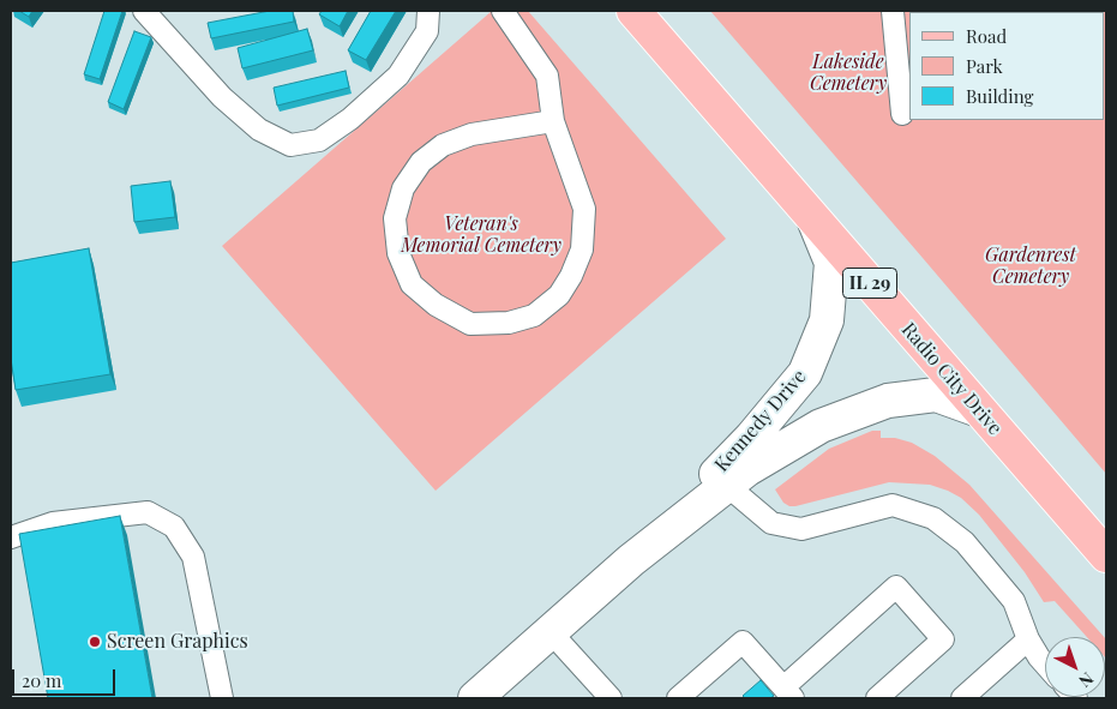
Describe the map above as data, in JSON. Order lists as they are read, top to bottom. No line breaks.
{"streets":{"main road":["IL 29","Radio City Drive"],"street":["Kennedy Drive"]},"crossings":[["Radio City Drive","Kennedy Drive"]],"parks":["Lakeside Cemetery","Veteran's Memorial Cemetery","Gardenrest Cemetery"],"places":["Screen Graphics"],"legend":["Road","Park","Building"],"scale_bar":"20 m","north":"bottom right"}
